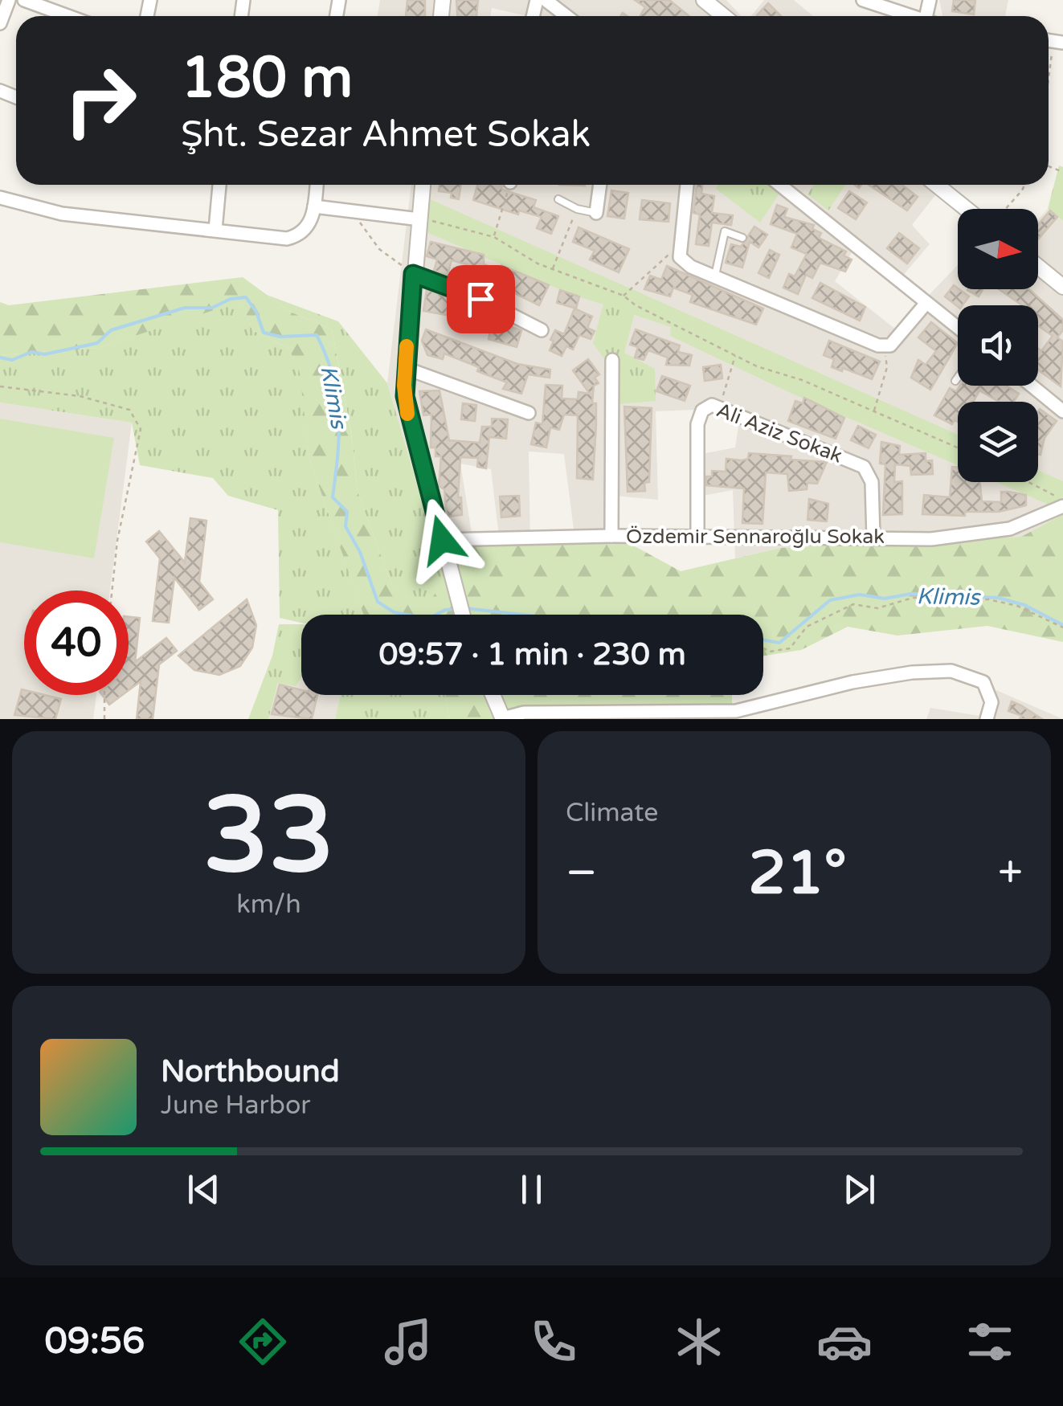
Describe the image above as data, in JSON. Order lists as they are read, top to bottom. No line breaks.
{"streets":{"street":["Ali Aziz Sokak","Özdemir Sennaroğlu Sokak"]},"crossings":[["Ali Aziz Sokak","Özdemir Sennaroğlu Sokak"]],"water":["Klimis"],"north":"right","page":{"turn":["180 m","Şht. Sezar Ahmet Sokak"],"limit":"40","trip":"09:57 · 1 min · 230 m","tile":[["33","km/h"],"Climate"],"heat":["−","21°","+"],"song":["Northbound","June Harbor"],"tabs":"09:56"}}
